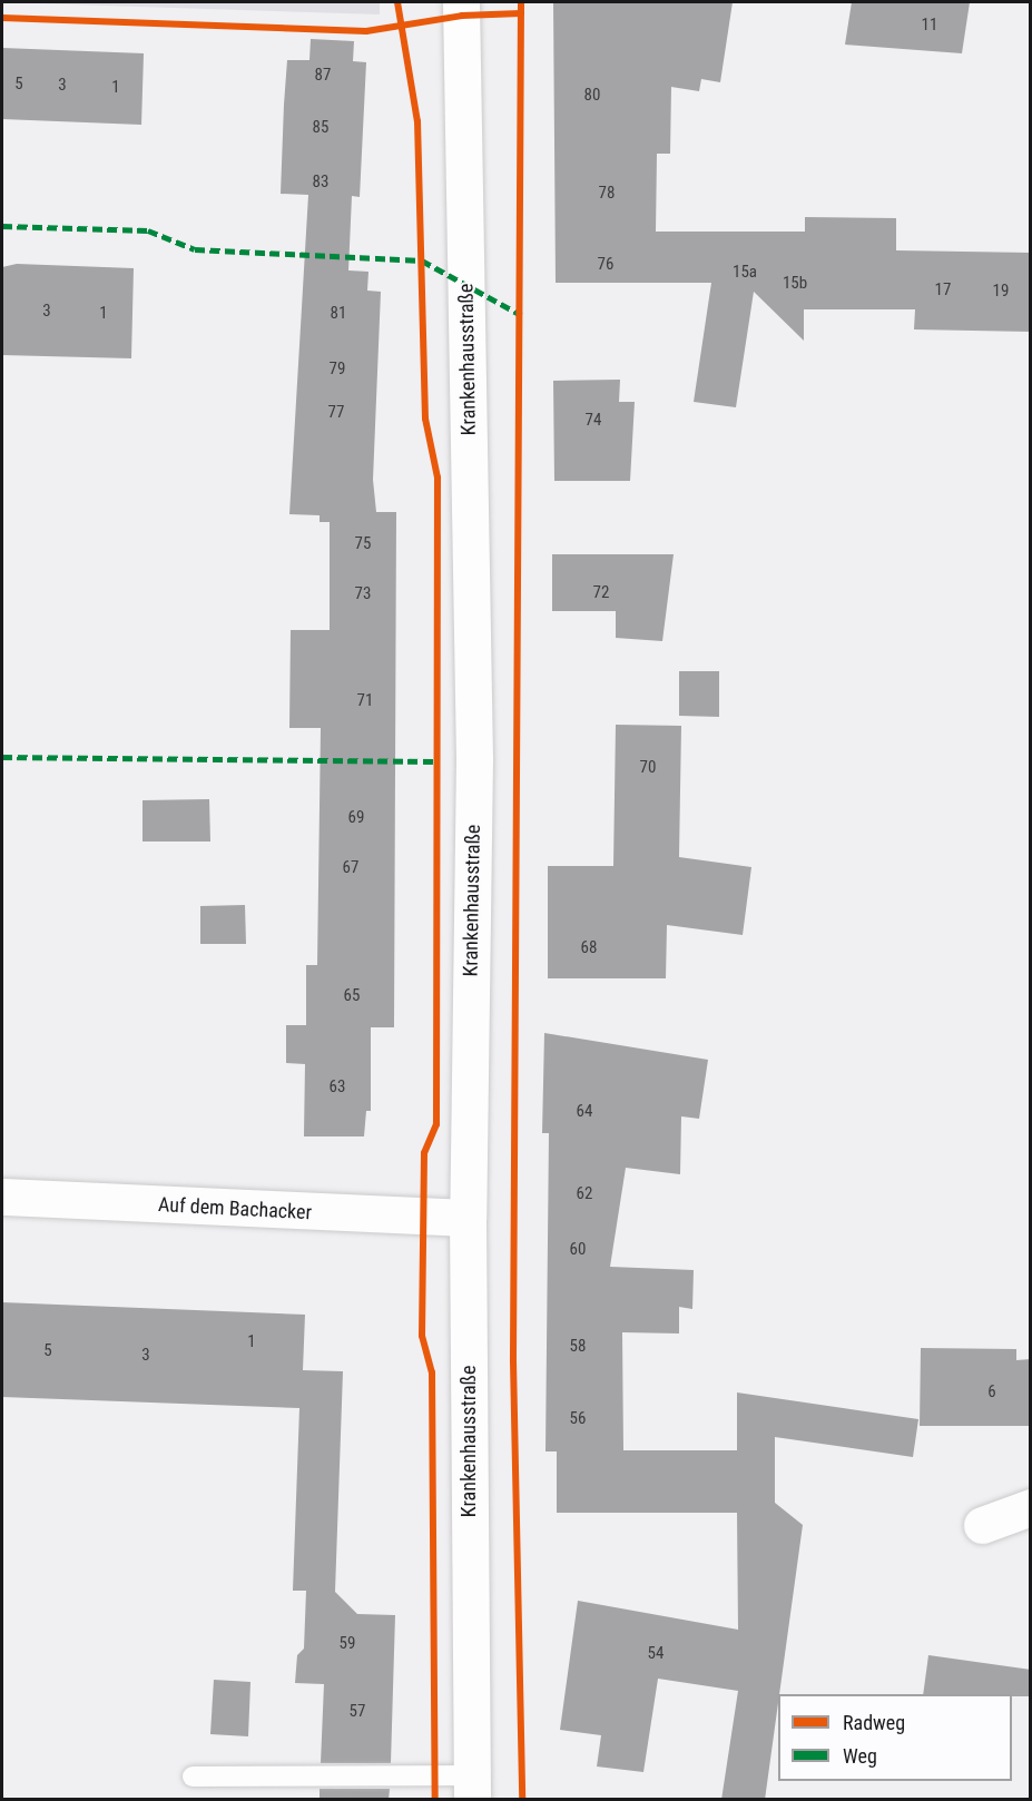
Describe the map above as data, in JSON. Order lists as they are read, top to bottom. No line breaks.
{"streets":{"street":["Krankenhausstraße","Auf dem Bachacker"]},"crossings":[["Krankenhausstraße","Auf dem Bachacker"]],"house_numbers":["11","87","5","3","1","80","85","83","78","76","15a","15b","17","19","3","1","81","79","77","74","75","72","73","71","70","69","67","68","65","63","64","62","60","1","58","5","3","6","56","59","54","57"],"legend":["Radweg","Weg"]}
